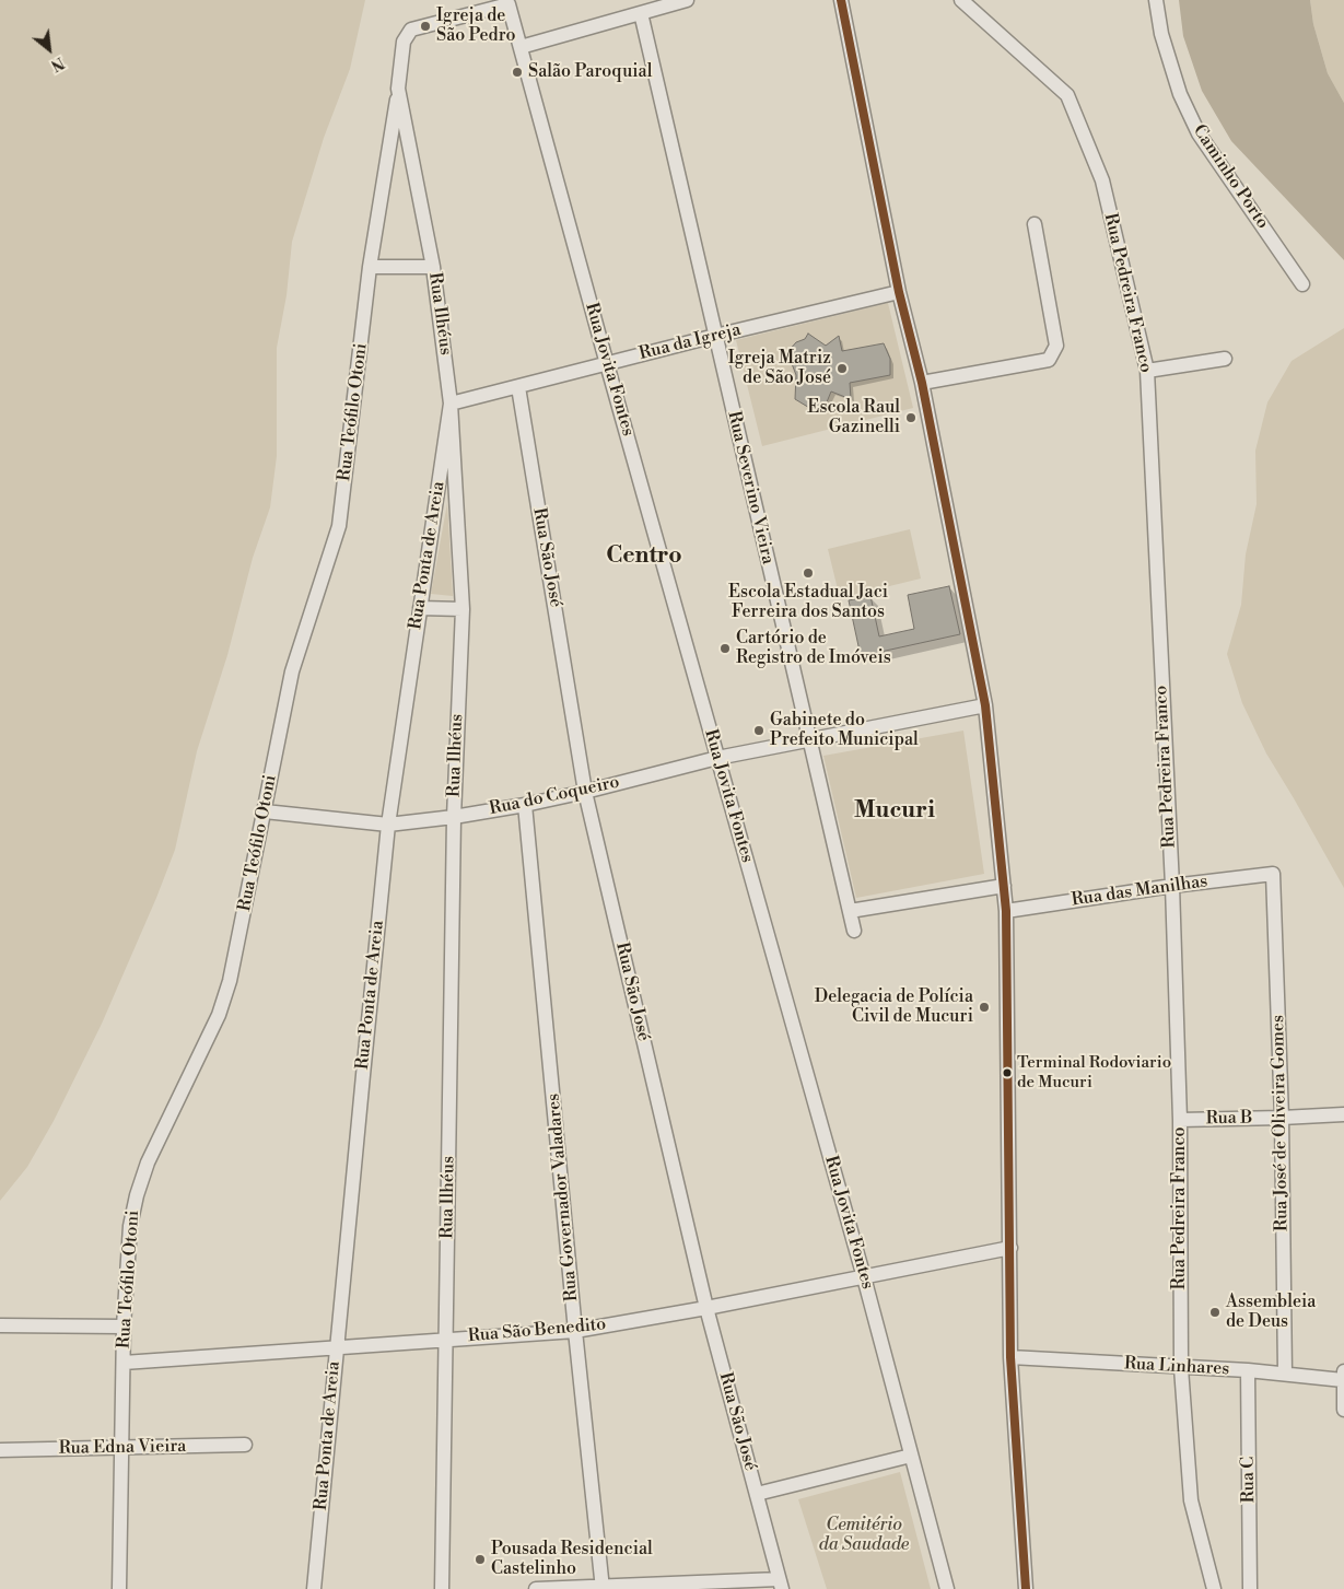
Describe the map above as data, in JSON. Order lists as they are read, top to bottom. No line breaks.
{"streets":{"street":["Caminho Porto","Rua Pedreira Franco","Rua Ilhéus","Rua da Igreja","Rua Jovita Fontes","Rua Teófilo Otoni","Rua Severino Vieira","Rua Ponta de Areia","Rua São José","Rua do Coqueiro","Rua das Manilhas","Rua B","Rua José de Oliveira Gomes","Rua Governador Valadares","Rua São Benedito","Rua Linhares","Rua Edna Vieira","Rua C"]},"crossings":[["Rua Pedreira Franco","Rua das Manilhas"],["Rua Pedreira Franco","Rua B"],["Rua Pedreira Franco","Rua Linhares"],["Rua Ilhéus","Rua da Igreja"],["Rua Ilhéus","Rua Jovita Fontes"],["Rua Ilhéus","Rua Teófilo Otoni"],["Rua Ilhéus","Rua Ponta de Areia"],["Rua Ilhéus","Rua do Coqueiro"],["Rua Ilhéus","Rua São Benedito"],["Rua da Igreja","Rua Jovita Fontes"],["Rua da Igreja","Rua Severino Vieira"],["Rua da Igreja","Rua Ponta de Areia"],["Rua da Igreja","Rua São José"],["Rua Jovita Fontes","Rua do Coqueiro"],["Rua Jovita Fontes","Rua São Benedito"],["Rua Teófilo Otoni","Rua do Coqueiro"],["Rua Teófilo Otoni","Rua São Benedito"],["Rua Teófilo Otoni","Rua Edna Vieira"],["Rua Severino Vieira","Rua do Coqueiro"],["Rua Ponta de Areia","Rua do Coqueiro"],["Rua Ponta de Areia","Rua São Benedito"],["Rua São José","Rua do Coqueiro"],["Rua São José","Rua São Benedito"],["Rua do Coqueiro","Rua Governador Valadares"],["Rua das Manilhas","Rua José de Oliveira Gomes"],["Rua B","Rua José de Oliveira Gomes"],["Rua José de Oliveira Gomes","Rua Linhares"],["Rua Governador Valadares","Rua São Benedito"],["Rua Linhares","Rua C"]],"districts":["Centro","Mucuri"],"parks":["Cemitério da Saudade"],"places":["Igreja de São Pedro","Salão Paroquial","Igreja Matriz de São José","Escola Raul Gazinelli","Escola Estadual Jaci Ferreira dos Santos","Cartório de Registro de Imóveis","Gabinete do Prefeito Municipal","Delegacia de Polícia Civil de Mucuri","Terminal Rodoviario de Mucuri","Assembleia de Deus","Pousada Residencial Castelinho"],"north":"bottom right"}
